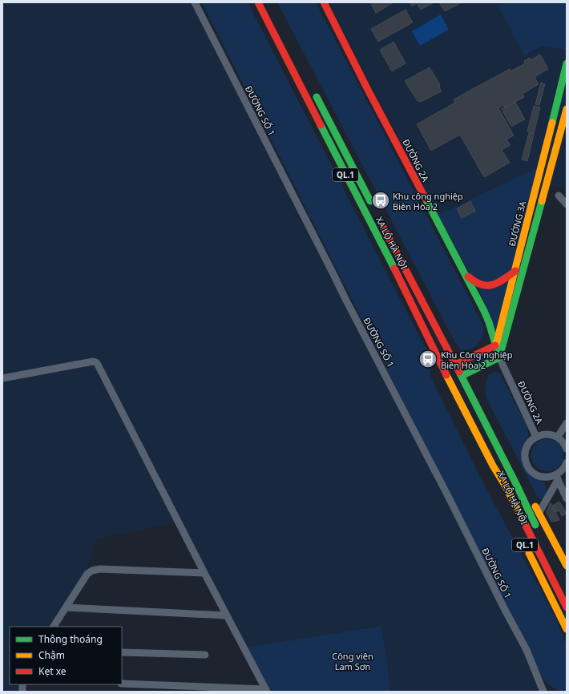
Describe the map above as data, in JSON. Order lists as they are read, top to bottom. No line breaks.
{"streets":{"main road":["ĐƯỜNG 2A","QL.1","ĐƯỜNG 3A","XA LỘ HÀ NỘI"],"street":["ĐƯỜNG SỐ 1"]},"crossings":[["ĐƯỜNG 2A","ĐƯỜNG 3A"],["QL.1","XA LỘ HÀ NỘI"]],"parks":["Công viên Lam Sơn"],"places":{"bus stop":["Khu công nghiệp Biên Hòa 2","Khu Công nghiệp Biên Hòa 2"]},"legend":["Thông thoáng","Chậm","Kẹt xe"]}
